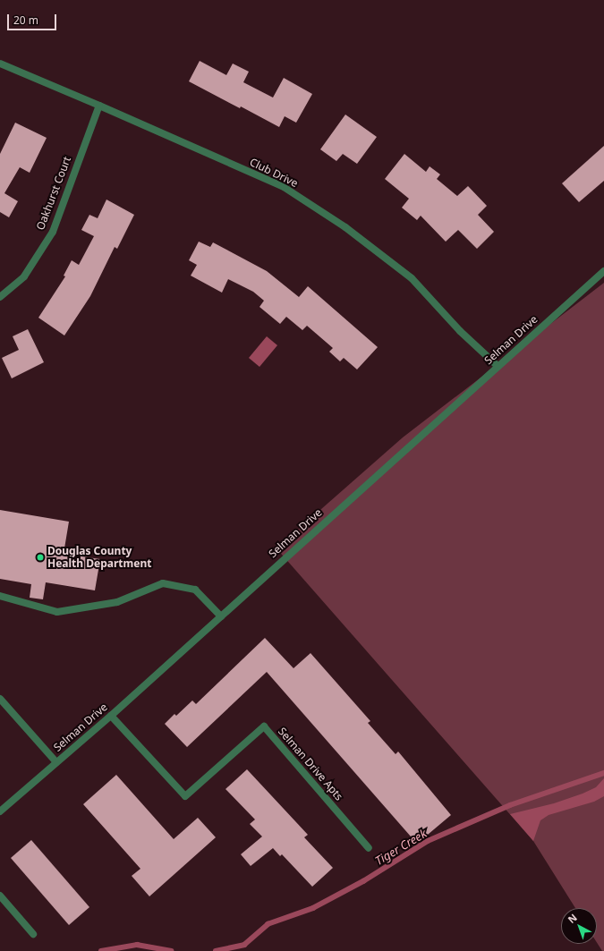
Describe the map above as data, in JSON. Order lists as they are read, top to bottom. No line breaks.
{"streets":{"street":["Club Drive","Oakhurst Court","Selman Drive","Selman Drive Apts"]},"crossings":[["Club Drive","Oakhurst Court"],["Club Drive","Selman Drive"],["Selman Drive","Selman Drive Apts"]],"water":["Tiger Creek"],"places":["Douglas County Health Department"],"scale_bar":"20 m","north":"top left"}
